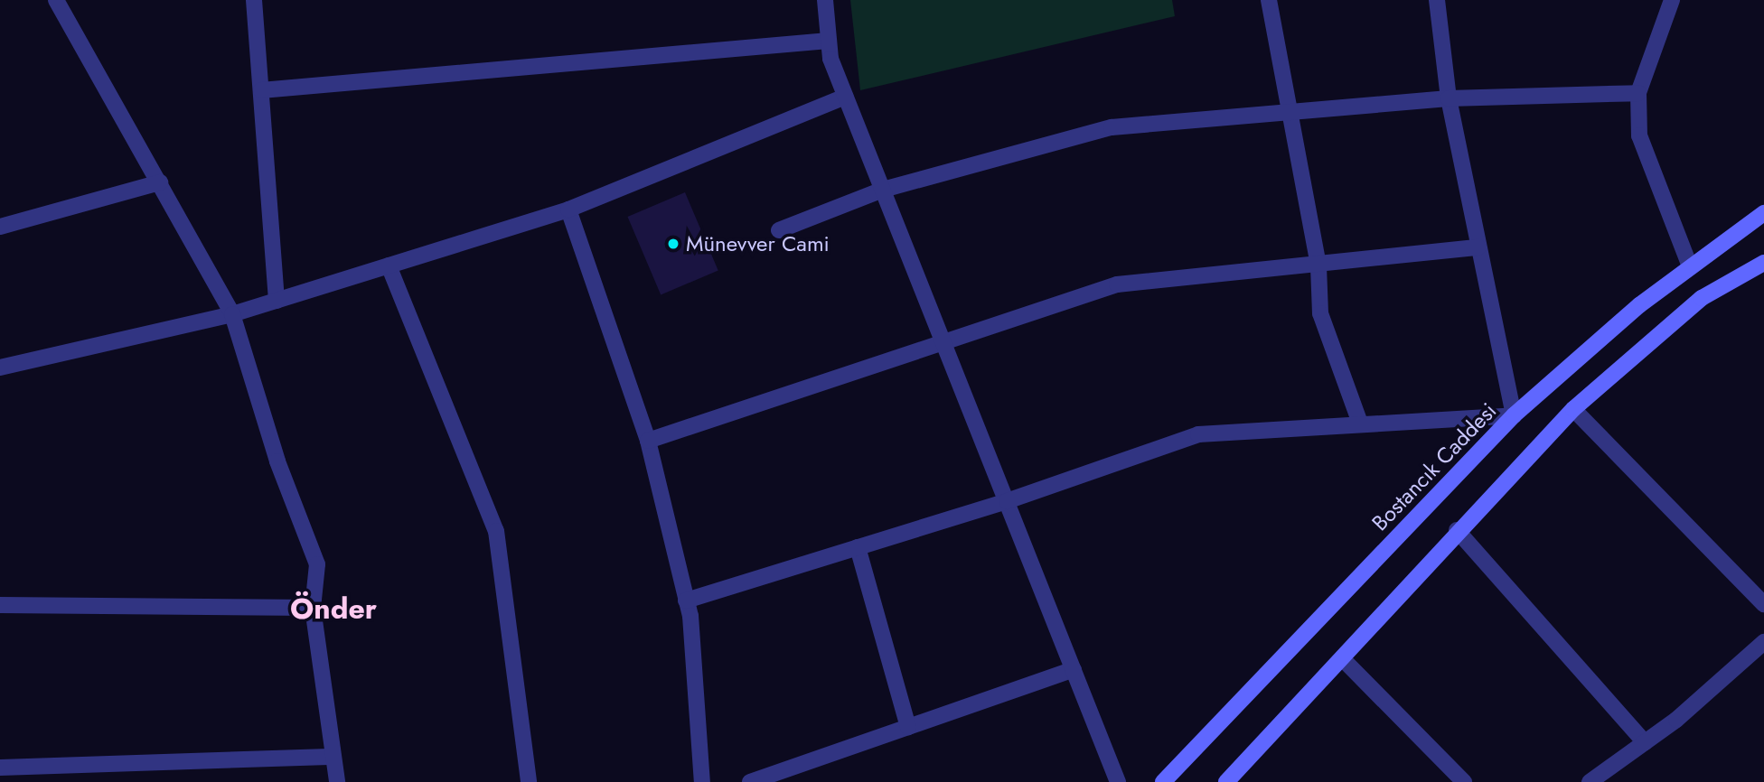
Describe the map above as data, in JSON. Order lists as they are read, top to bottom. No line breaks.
{"streets":{"main road":["Bostancık Caddesi"]},"districts":["Önder"],"places":["Münevver Cami"]}
